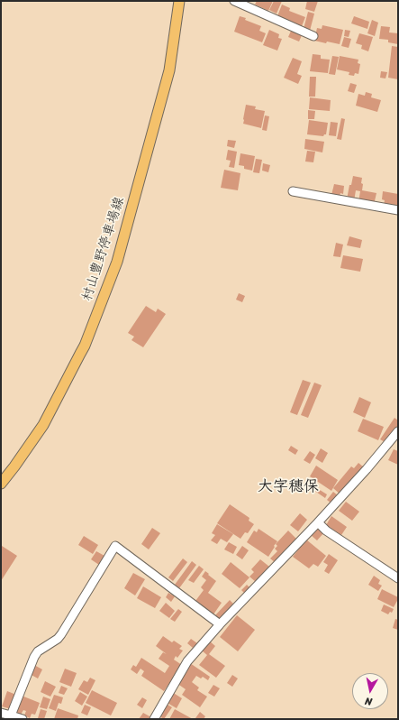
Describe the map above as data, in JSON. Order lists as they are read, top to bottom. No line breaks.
{"streets":{"main road":["村山豊野停車場線"]},"districts":["大字穂保"],"north":"bottom"}
